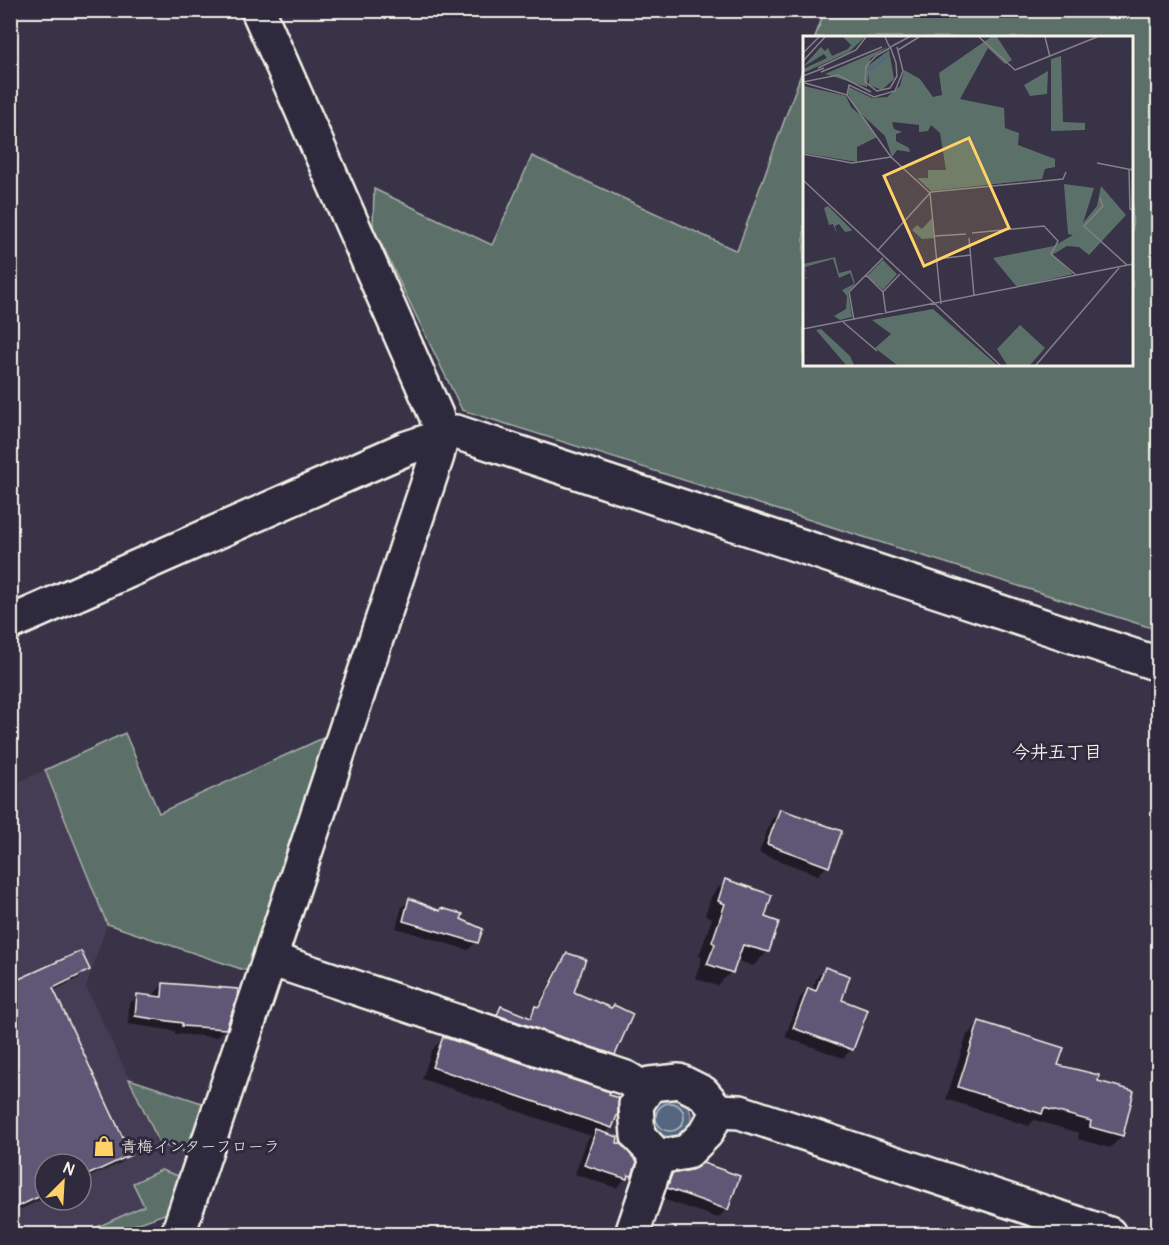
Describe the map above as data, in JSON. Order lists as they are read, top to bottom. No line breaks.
{"districts":["今井五丁目"],"places":{"shop":["青梅インターフローラ"]},"north":"top right"}
